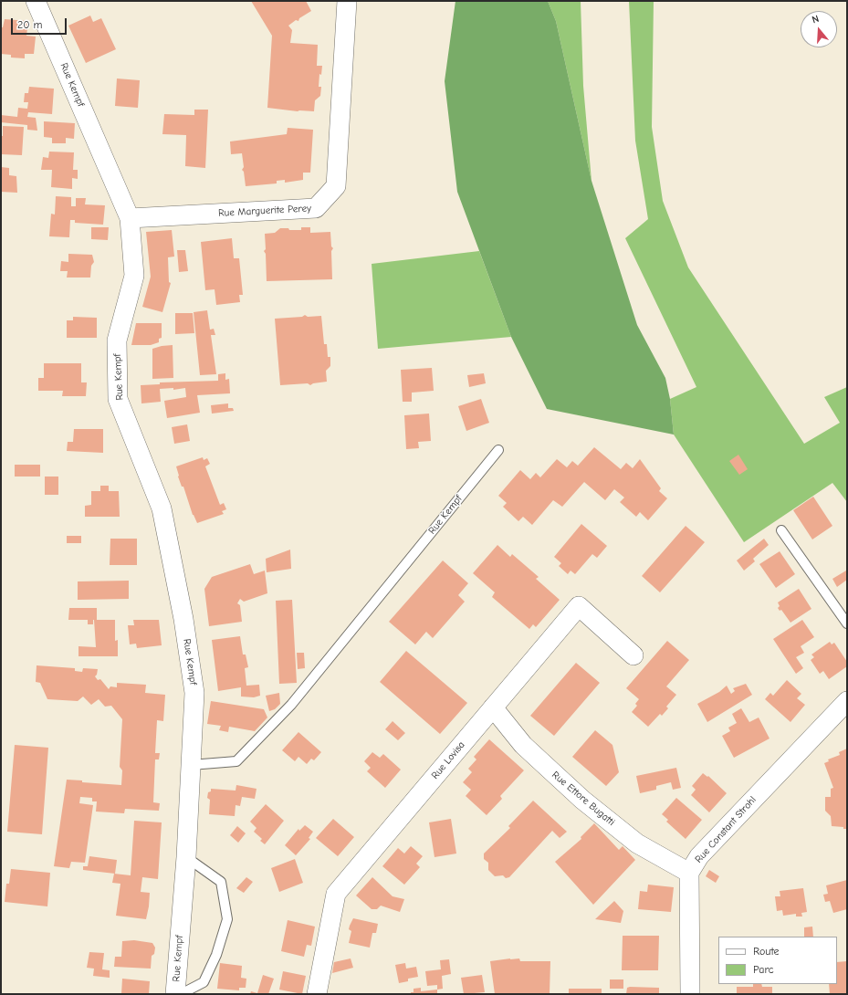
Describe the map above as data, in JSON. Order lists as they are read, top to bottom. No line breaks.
{"streets":{"street":["Rue Kempf","Rue Marguerite Perey","Rue Lovisa","Rue Ettore Bugatti","Rue Constant Strohl"]},"crossings":[["Rue Kempf","Rue Marguerite Perey"],["Rue Lovisa","Rue Ettore Bugatti"],["Rue Ettore Bugatti","Rue Constant Strohl"]],"legend":["Route","Parc"],"scale_bar":"20 m","north":"top"}
